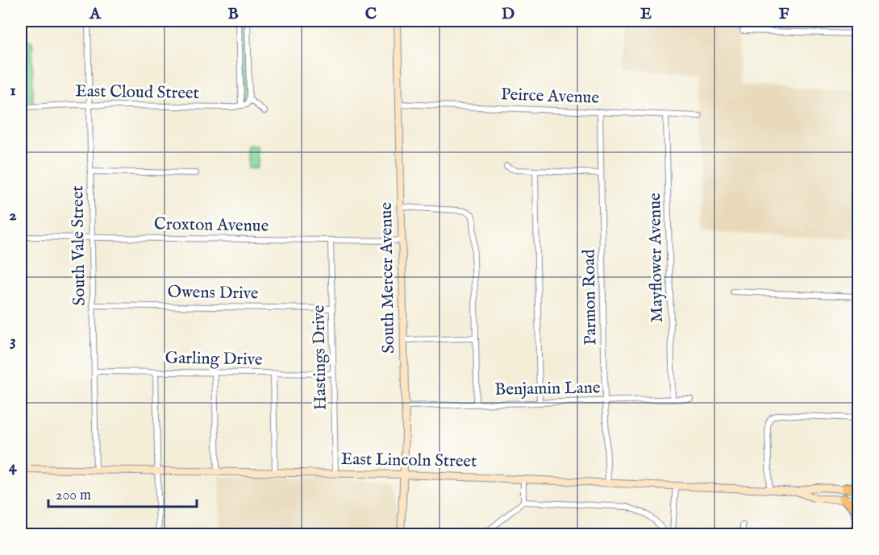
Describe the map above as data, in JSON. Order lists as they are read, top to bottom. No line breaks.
{"streets":{"main road":["South Mercer Avenue","East Lincoln Street"],"street":["East Cloud Street","Peirce Avenue","Croxton Avenue","South Vale Street","Mayflower Avenue","Owens Drive","Parmon Road","Hastings Drive","Garling Drive","Benjamin Lane"]},"crossings":[["East Cloud Street","South Vale Street"],["Peirce Avenue","Mayflower Avenue"],["Peirce Avenue","South Mercer Avenue"],["Peirce Avenue","Parmon Road"],["Croxton Avenue","South Vale Street"],["Croxton Avenue","South Mercer Avenue"],["Croxton Avenue","Hastings Drive"],["South Vale Street","Owens Drive"],["South Vale Street","Garling Drive"],["South Vale Street","East Lincoln Street"],["Mayflower Avenue","Benjamin Lane"],["South Mercer Avenue","Benjamin Lane"],["South Mercer Avenue","East Lincoln Street"],["Owens Drive","Hastings Drive"],["Parmon Road","Benjamin Lane"],["Parmon Road","East Lincoln Street"],["Hastings Drive","Garling Drive"],["Hastings Drive","East Lincoln Street"]],"scale_bar":"200 m","grid":{"columns":["A","B","C","D","E","F"],"rows":["1","2","3","4"]}}
